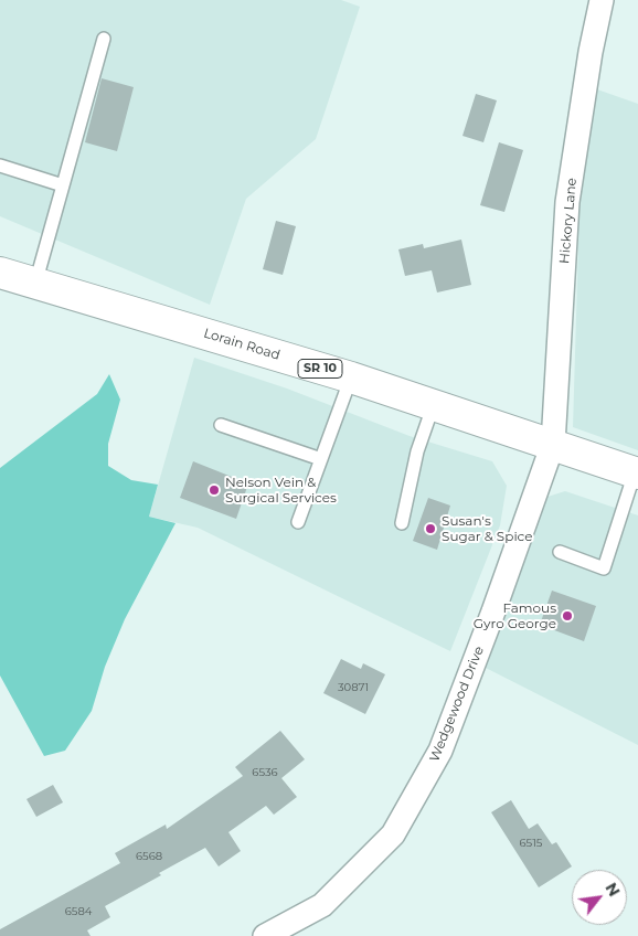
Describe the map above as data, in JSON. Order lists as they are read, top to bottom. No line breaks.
{"streets":{"main road":["Lorain Road","SR 10"],"street":["Hickory Lane","Wedgewood Drive"]},"crossings":[["Hickory Lane","Lorain Road"],["Hickory Lane","Wedgewood Drive"],["Lorain Road","Wedgewood Drive"]],"places":["Nelson Vein & Surgical Services","Susan's Sugar & Spice","Famous Gyro George"],"house_numbers":["30871","6536","6515","6568","6584"],"north":"top right"}
